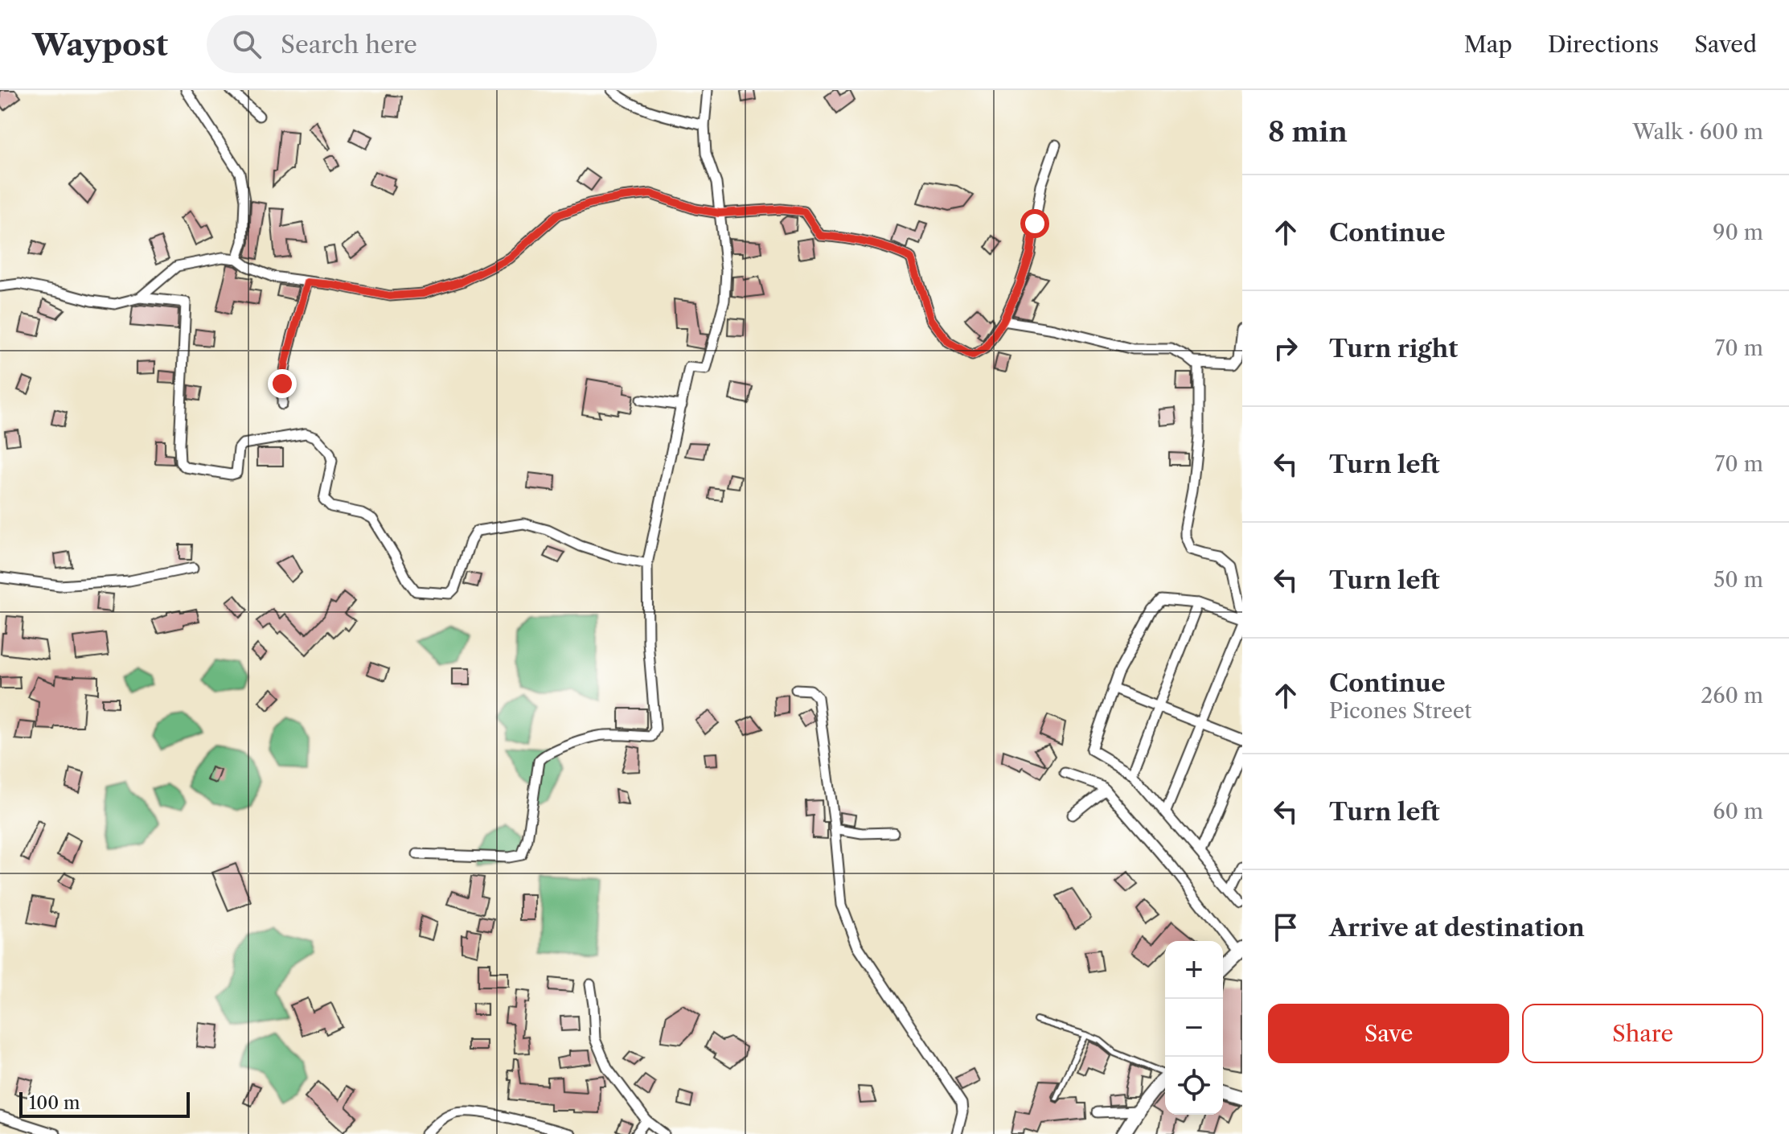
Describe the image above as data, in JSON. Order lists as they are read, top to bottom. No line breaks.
{"scale_bar":"100 m","page":{"header":"Waypost","search":"Search here","nav":["Map","Directions","Saved"],"heading":["8 min","Walk · 600 m"],"list":[["Continue","90 m"],["Turn right","70 m"],["Turn left","70 m"],["Turn left","50 m"],["Continue","Picones Street","260 m"],["Turn left","60 m"],"Arrive at destination"],"map_buttons":["+","−"],"buttons":["Save","Share"],"scale":"100 m"}}
